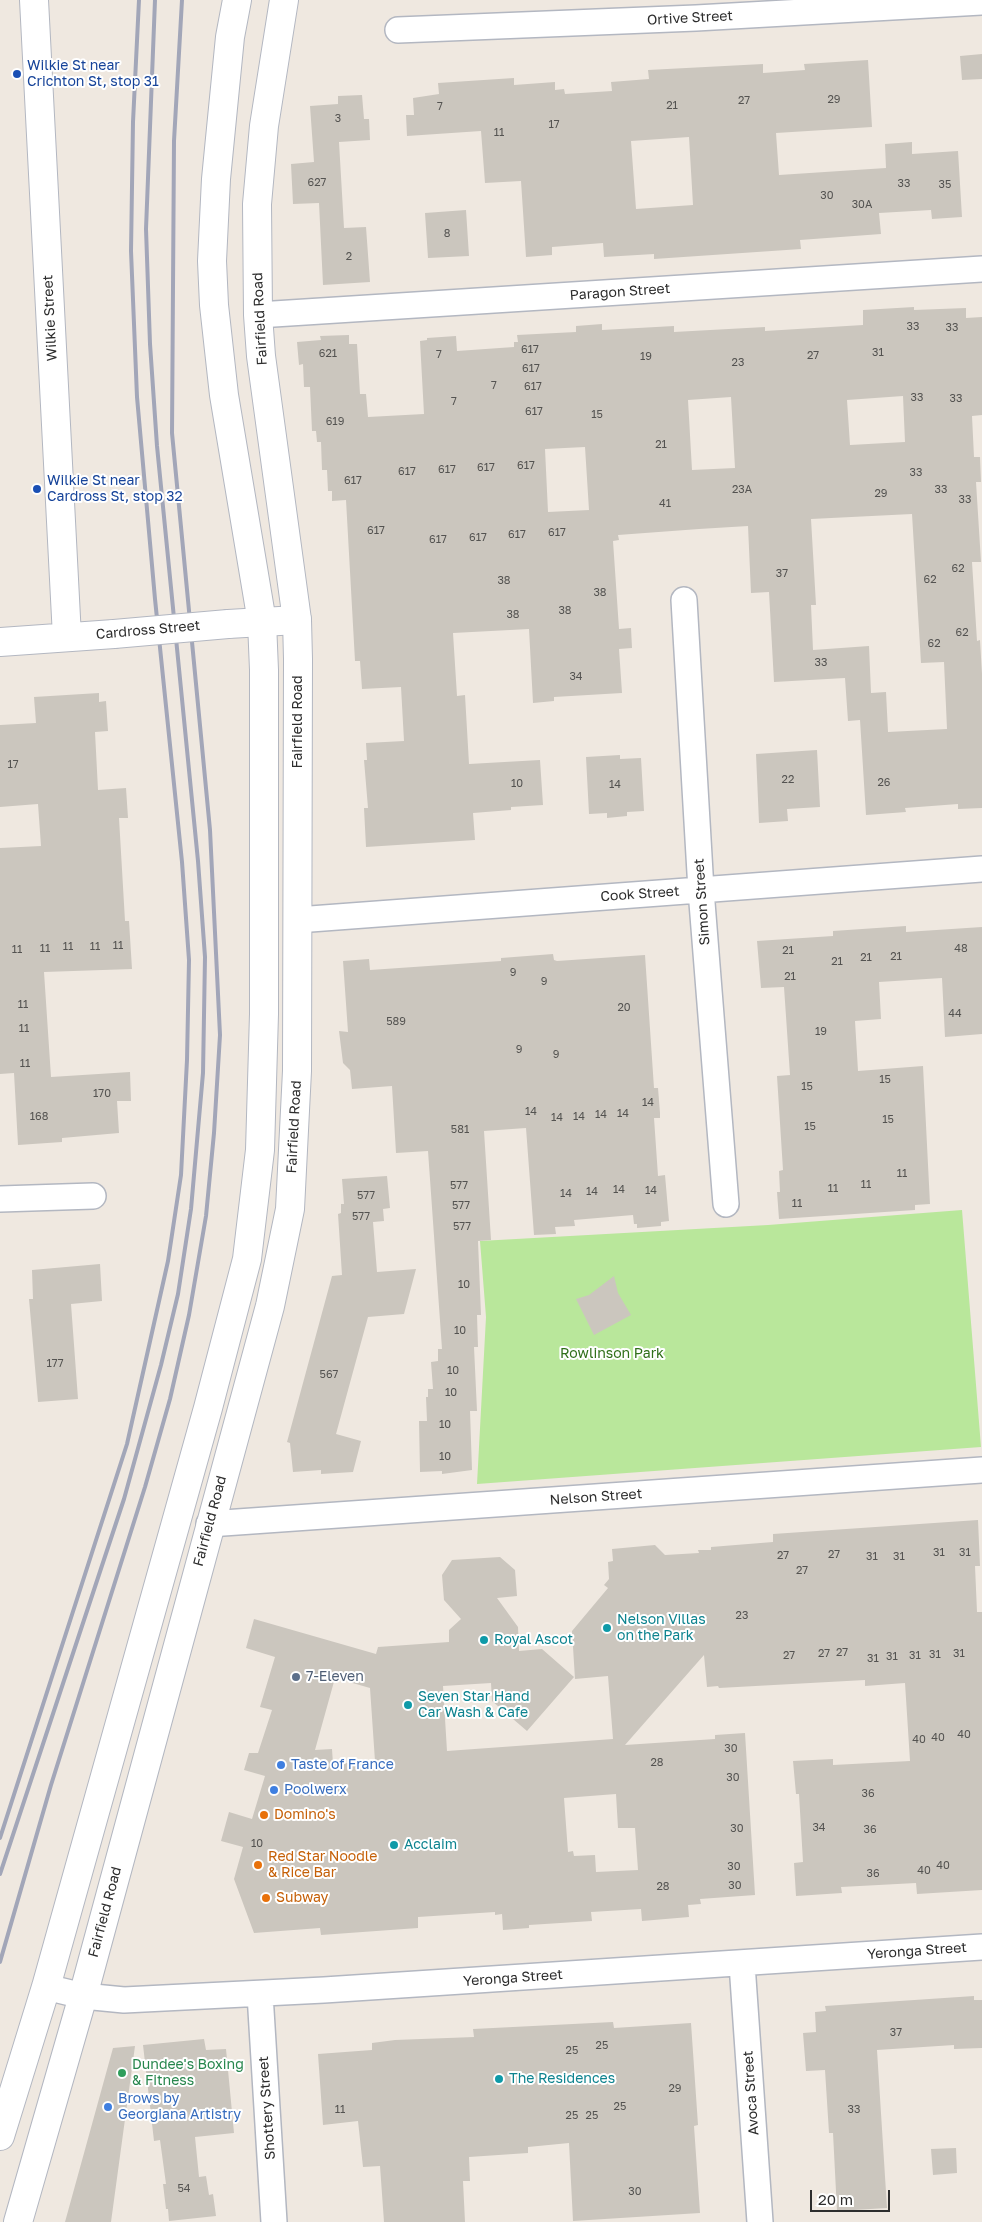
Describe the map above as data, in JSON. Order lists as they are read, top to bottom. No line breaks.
{"streets":{"main road":["Wilkie Street","Fairfield Road","Cardross Street"],"street":["Ortive Street","Paragon Street","Cook Street","Simon Street","Nelson Street","Yeronga Street","Avoca Street","Shottery Street"]},"crossings":[["Paragon Street","Fairfield Road"],["Wilkie Street","Cardross Street"],["Fairfield Road","Cardross Street"],["Fairfield Road","Cook Street"],["Fairfield Road","Nelson Street"],["Fairfield Road","Yeronga Street"],["Cook Street","Simon Street"],["Yeronga Street","Avoca Street"],["Yeronga Street","Shottery Street"]],"parks":["Rowlinson Park"],"places":["Wilkie St near Crichton St, stop 31","Wilkie St near Cardross St, stop 32","Nelson Villas on the Park","Royal Ascot","7-Eleven","Seven Star Hand Car Wash & Cafe","Taste of France","Poolwerx","Domino's","Acclaim","Red Star Noodle & Rice Bar","Subway","Dundee's Boxing & Fitness","The Residences","Brows by Georgiana Artistry"],"house_numbers":["29","27","21","7","3","17","11","627","33","35","30","30A","8","2","33","33","617","31","621","7","27","19","23","617","7","617","33","33","7","617","15","619","21","617","617","617","617","33","617","23A","33","29","33","41","617","617","617","617","617","62","37","62","38","38","38","38","62","62","33","34","17","22","26","10","14","11","11","11","11","48","11","21","21","21","21","9","21","9","11","20","44","589","11","19","9","9","11","15","15","170","14","14","14","14","168","14","14","15","15","581","11","11","577","11","14","14","14","14","577","11","577","577","577","10","10","177","10","567","10","10","10","31","31","27","27","31","31","27","23","27","27","31","31","27","31","31","31","40","40","40","30","28","30","36","34","30","36","10","40","30","40","36","30","28","37","25","25","29","25","11","33","25","25","54","30"],"scale_bar":"20 m"}
